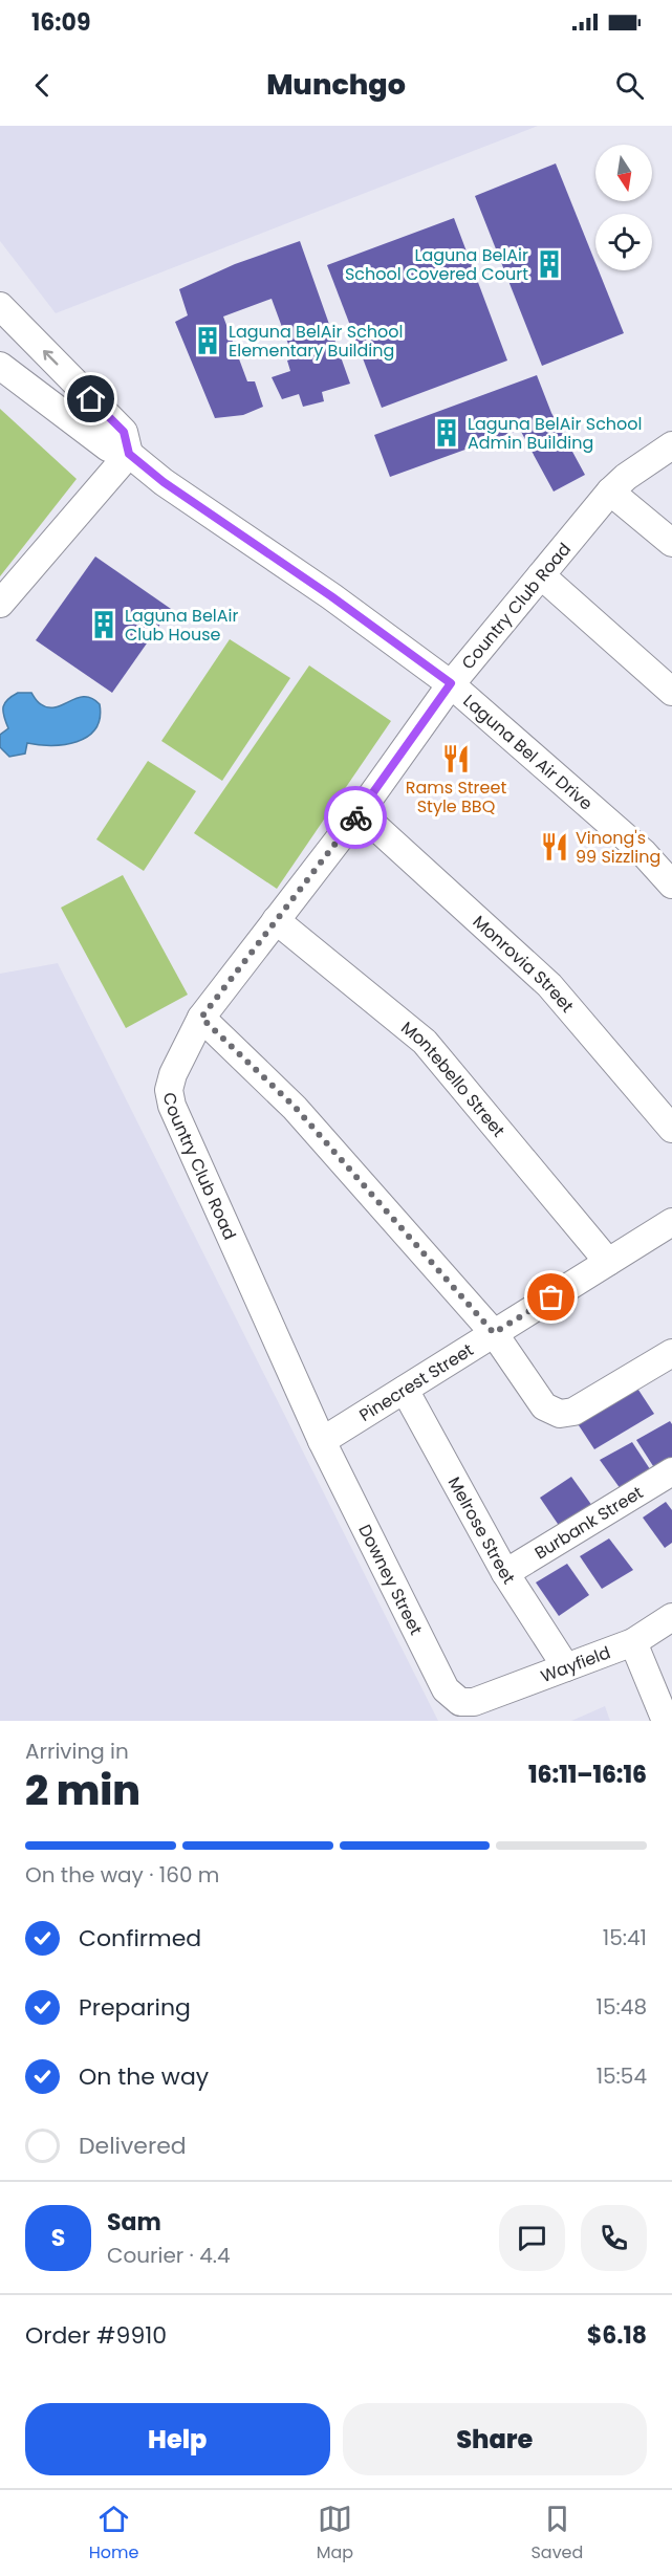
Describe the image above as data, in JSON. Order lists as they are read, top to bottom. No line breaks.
{"streets":{"street":["Country Club Road","Laguna Bel Air Drive","Monrovia Street","Montebello Street","Pinecrest Street","Burbank Street","Melrose Street","Downey Street","Wayfield"]},"crossings":[["Country Club Road","Laguna Bel Air Drive"],["Country Club Road","Monrovia Street"],["Country Club Road","Montebello Street"],["Country Club Road","Pinecrest Street"],["Country Club Road","Downey Street"],["Montebello Street","Pinecrest Street"],["Pinecrest Street","Melrose Street"],["Pinecrest Street","Downey Street"],["Burbank Street","Melrose Street"],["Melrose Street","Wayfield"],["Downey Street","Wayfield"]],"places":{"building":["Laguna BelAir School Covered Court","Laguna BelAir School Elementary Building","Laguna BelAir School Admin Building","Laguna BelAir Club House"],"restaurant":["Rams Street Style BBQ","Vinong's 99 Sizzling"]},"north":"bottom","page":{"status":"16:09","header":"Munchgo","heading":["2 min","Arriving in","16:11–16:16"],"panel":["Sam","Courier · 4.4","Order #9910","$6.18"],"bar":"On the way · 160 m","list":[["Confirmed","15:41"],["Preparing","15:48"],["On the way","15:54"],"Delivered"],"round":"S","buttons":["Help","Share"],"tabs":["Home","Map","Saved"]}}
